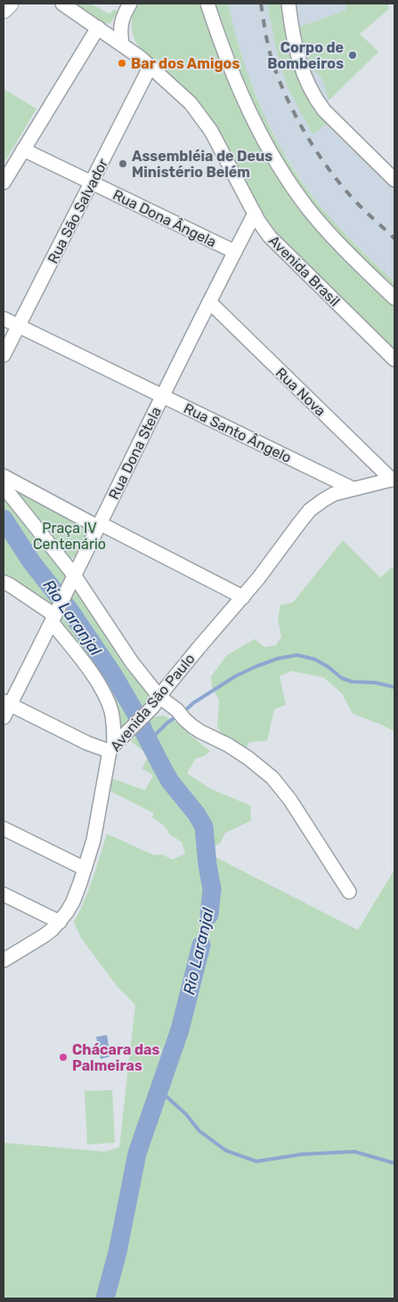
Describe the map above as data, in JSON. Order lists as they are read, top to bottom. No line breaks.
{"streets":{"street":["Rua São Salvador","Rua Dona Ângela","Avenida Brasil","Rua Nova","Rua Santo Ângelo","Rua Dona Stela","Avenida São Paulo"]},"crossings":[["Rua São Salvador","Rua Dona Ângela"],["Rua São Salvador","Avenida Brasil"],["Rua São Salvador","Rua Santo Ângelo"],["Rua Dona Ângela","Rua Dona Stela"],["Avenida Brasil","Rua Dona Stela"],["Rua Nova","Rua Dona Stela"],["Rua Nova","Avenida São Paulo"],["Rua Santo Ângelo","Rua Dona Stela"],["Rua Santo Ângelo","Avenida São Paulo"]],"water":["Rio Laranjal"],"parks":["Praça IV Centenário"],"places":["Corpo de Bombeiros","Bar dos Amigos","Assembléia de Deus Ministério Belém","Chácara das Palmeiras"]}
